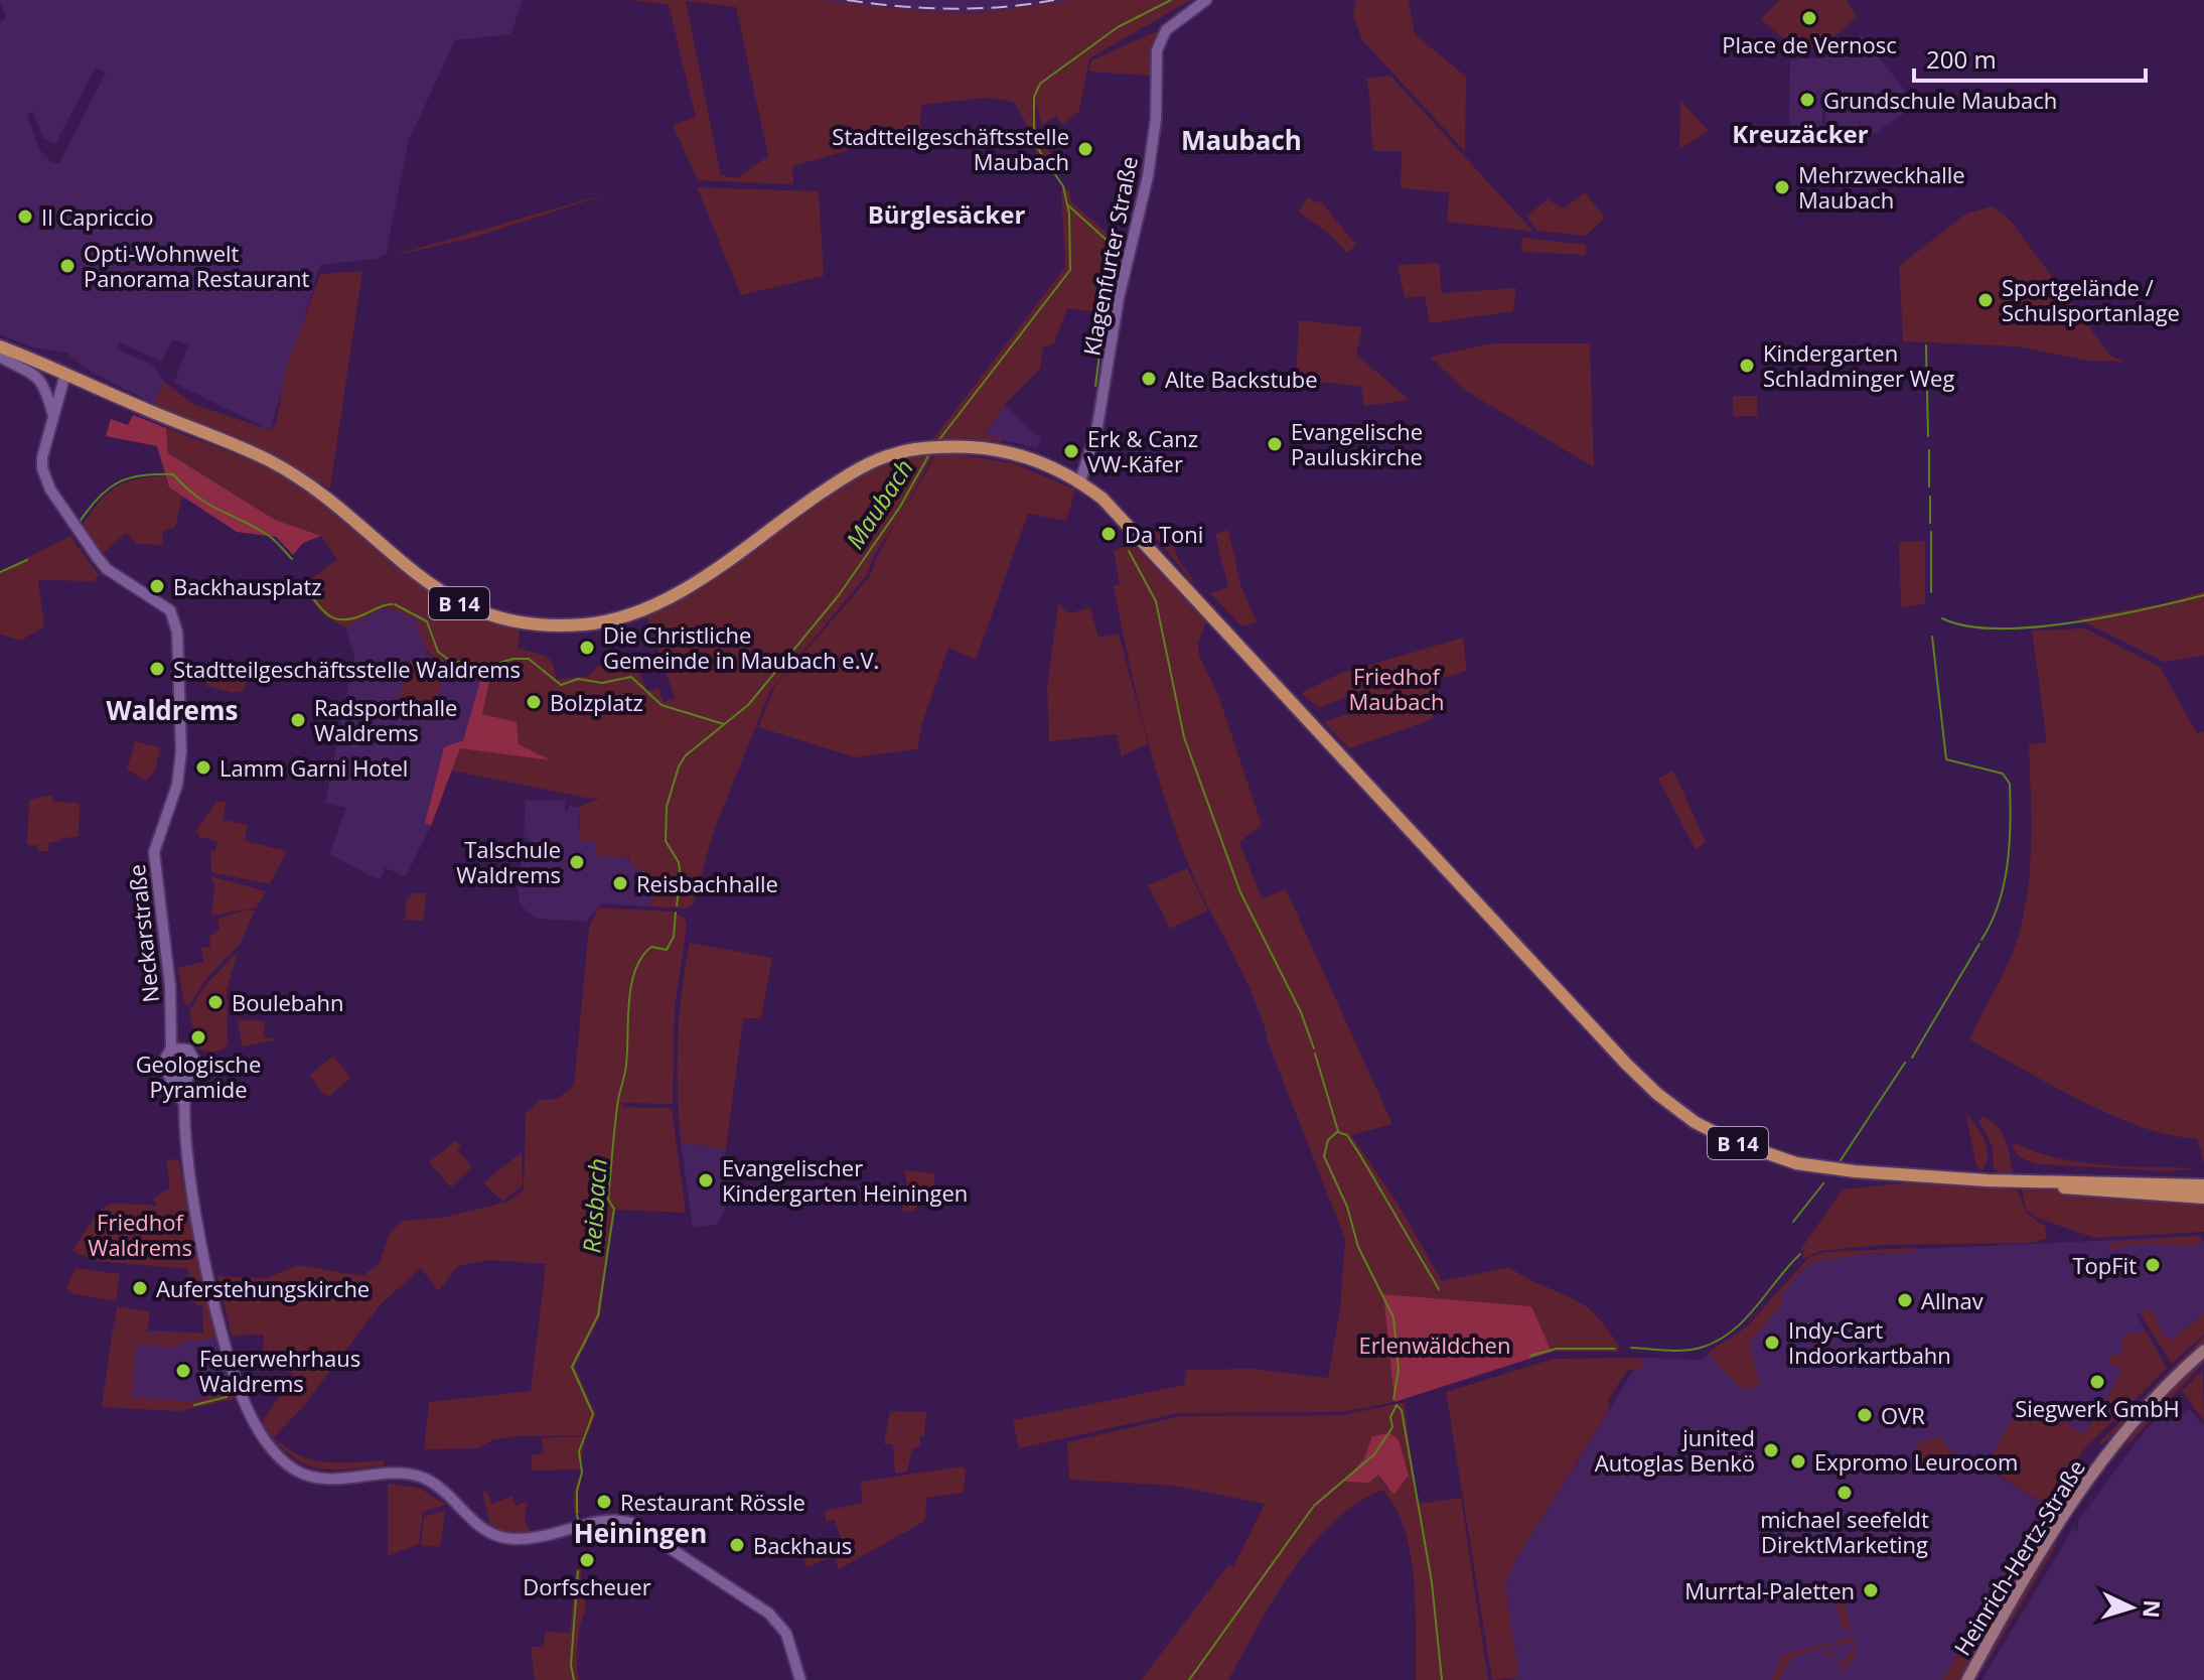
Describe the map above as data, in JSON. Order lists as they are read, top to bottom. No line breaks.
{"streets":{"main road":["B 14","Heinrich-Hertz-Straße"],"street":["Klagenfurter Straße","Neckarstraße"]},"crossings":[["Klagenfurter Straße","B 14"],["B 14","Neckarstraße"]],"districts":["Kreuzäcker","Maubach","Bürglesäcker","Waldrems","Heiningen"],"water":["Maubach","Reisbach"],"parks":["Friedhof Maubach","Friedhof Waldrems","Erlenwäldchen"],"places":["Place de Vernosc","Grundschule Maubach","Stadtteilgeschäftsstelle Maubach","Mehrzweckhalle Maubach","Il Capriccio","Opti-Wohnwelt Panorama Restaurant","Sportgelände / Schulsportanlage","Kindergarten Schladminger Weg","Alte Backstube","Evangelische Pauluskirche","Erk & Canz VW-Käfer","Da Toni","Backhausplatz","Die Christliche Gemeinde in Maubach e.V.","Stadtteilgeschäftsstelle Waldrems","Bolzplatz","Radsporthalle Waldrems","Lamm Garni Hotel","Talschule Waldrems","Reisbachhalle","Boulebahn","Geologische Pyramide","Evangelischer Kindergarten Heiningen","TopFit","Auferstehungskirche","Allnav","Indy-Cart Indoorkartbahn","Feuerwehrhaus Waldrems","Siegwerk GmbH","OVR","junited Autoglas Benkö","Expromo Leurocom","michael seefeldt DirektMarketing","Restaurant Rössle","Backhaus","Dorfscheuer","Murrtal-Paletten"],"scale_bar":"200 m","north":"right"}
